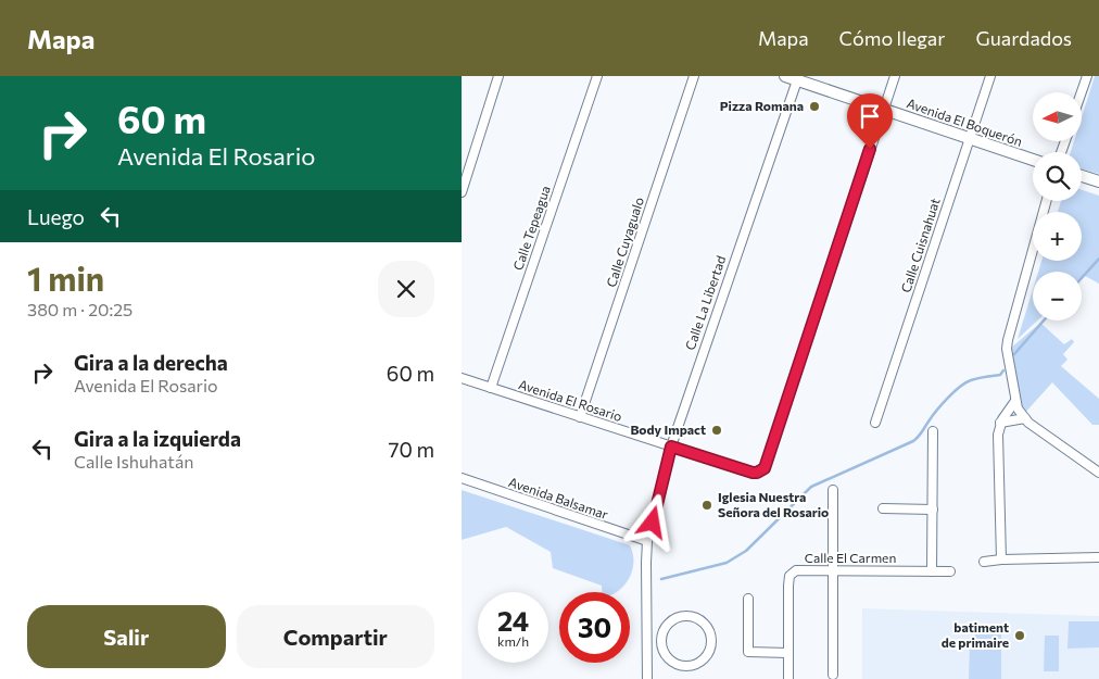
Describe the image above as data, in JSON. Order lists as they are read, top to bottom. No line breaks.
{"streets":{"street":["Avenida El Boquerón","Calle Tepeagua","Calle Cuyagualo","Calle Cuisnahuat","Calle La Libertad","Avenida El Rosario","Avenida Balsamar","Calle El Carmen"]},"crossings":[["Avenida El Boquerón","Calle Cuisnahuat"],["Avenida El Boquerón","Calle La Libertad"],["Avenida El Boquerón","Avenida El Rosario"],["Calle Tepeagua","Avenida El Rosario"],["Calle Cuyagualo","Avenida El Rosario"],["Calle La Libertad","Avenida El Rosario"],["Calle La Libertad","Avenida Balsamar"]],"places":["Pizza Romana","Body Impact","Iglesia Nuestra Señora del Rosario","batiment de primaire"],"north":"left","page":{"header":"Mapa","nav":["Mapa","Cómo llegar","Guardados"],"turn":["60 m","Avenida El Rosario"],"map_buttons":["+","−"],"then":"Luego","heading":["1 min","380 m · 20:25"],"list":[{"name":"Gira a la derecha","note":"Avenida El Rosario","value":"60 m"},{"name":"Gira a la izquierda","note":"Calle Ishuhatán","value":"70 m"}],"speed":"24 km/h","limit":"30","buttons":["Salir","Compartir"]}}
